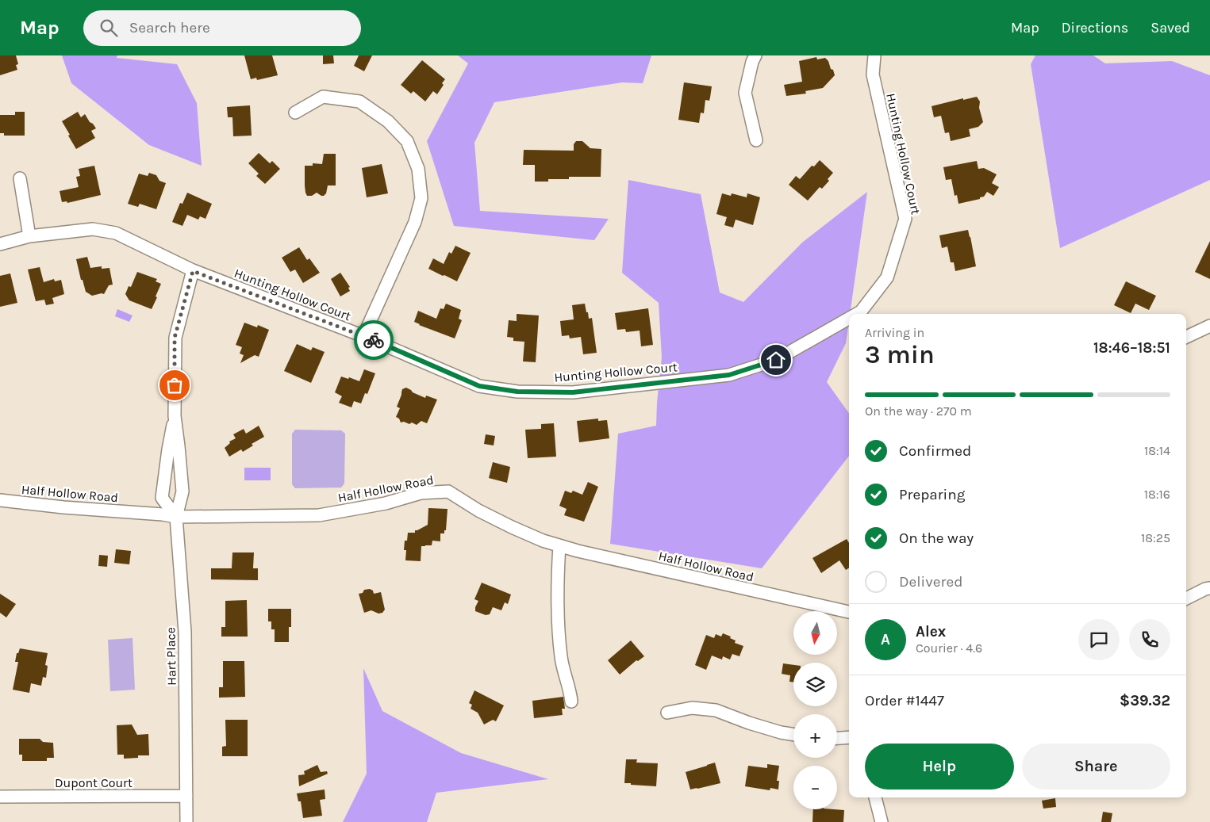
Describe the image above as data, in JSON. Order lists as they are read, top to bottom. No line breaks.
{"streets":{"street":["Hunting Hollow Court","Half Hollow Road","Hart Place","Dupont Court"]},"crossings":[["Half Hollow Road","Hart Place"],["Hart Place","Dupont Court"]],"north":"bottom","page":{"header":"Map","search":"Search here","nav":["Map","Directions","Saved"],"heading":["3 min","Arriving in","18:46–18:51"],"panel":["Alex","Courier · 4.6","Order #1447","$39.32"],"bar":"On the way · 270 m","list":[["Confirmed","18:14"],["Preparing","18:16"],["On the way","18:25"],"Delivered"],"map_buttons":["+","−"],"round":"A","buttons":["Help","Share"]}}
